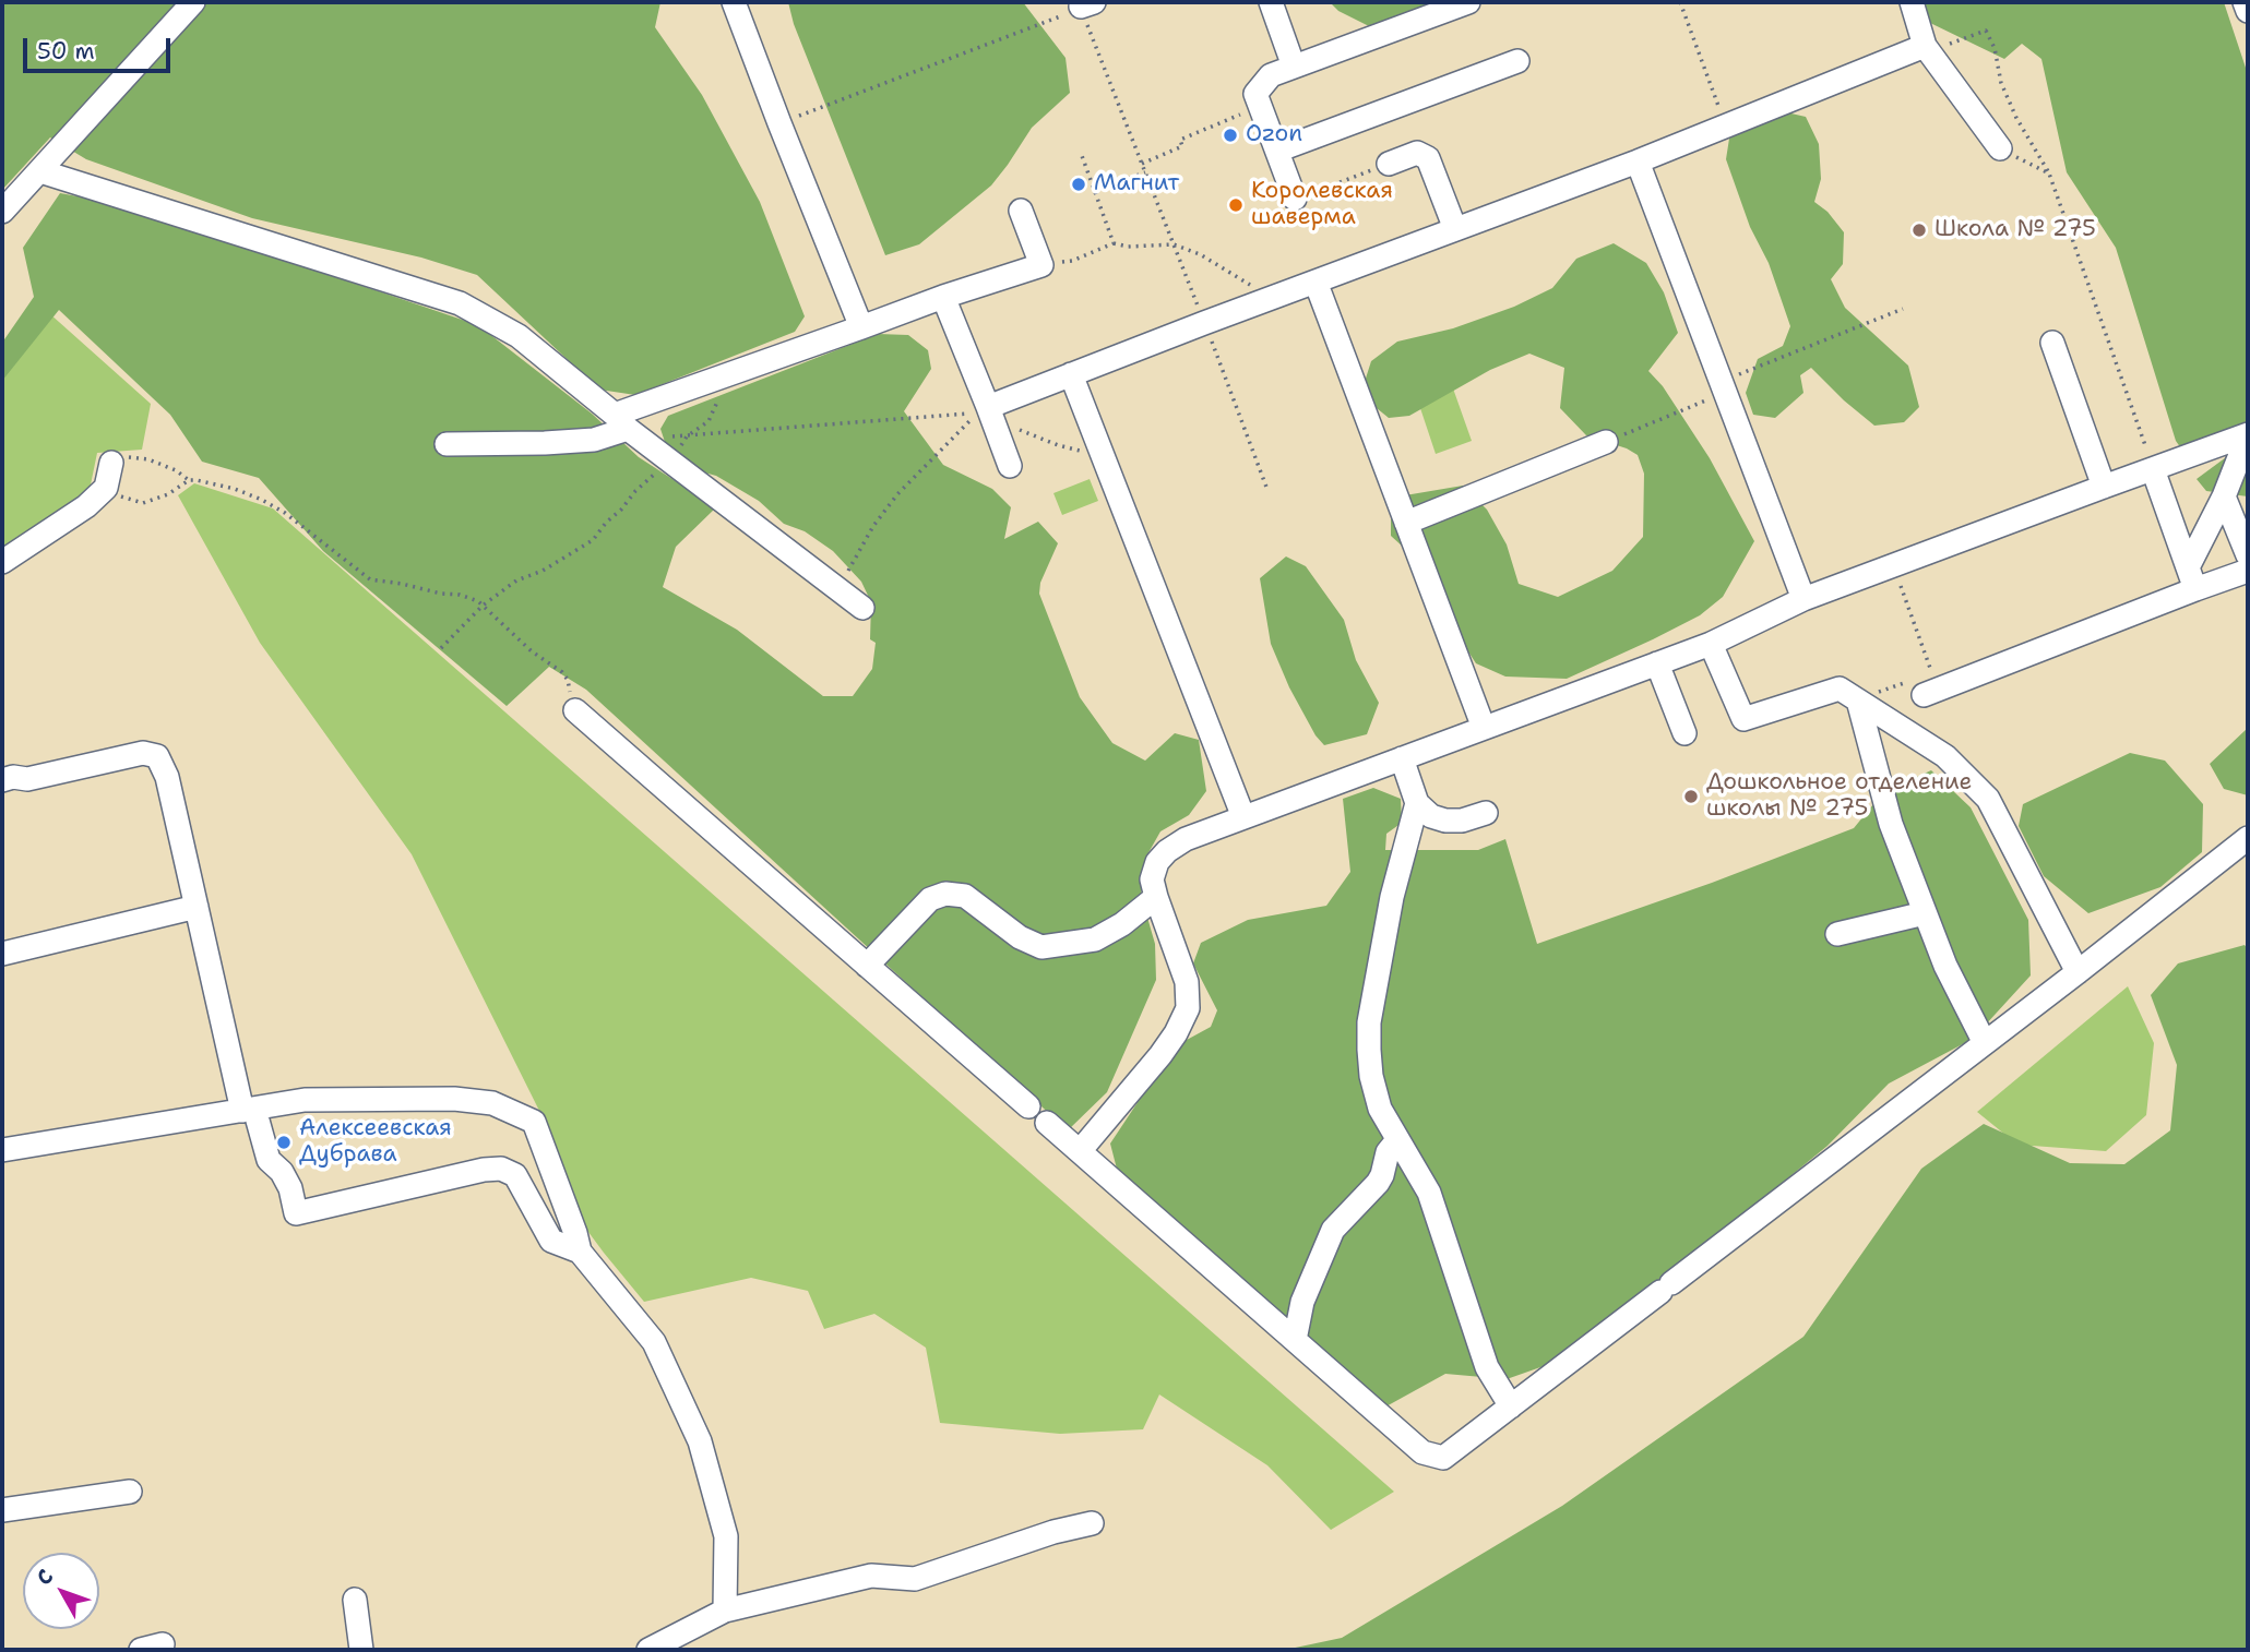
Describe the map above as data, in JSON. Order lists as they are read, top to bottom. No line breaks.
{"places":["Ozon","Магнит","Королевская шаверма","Школа № 275","Дошкольное отделение школы № 275","Алексеевская Дубрава"],"scale_bar":"50 m","north":"top left"}
